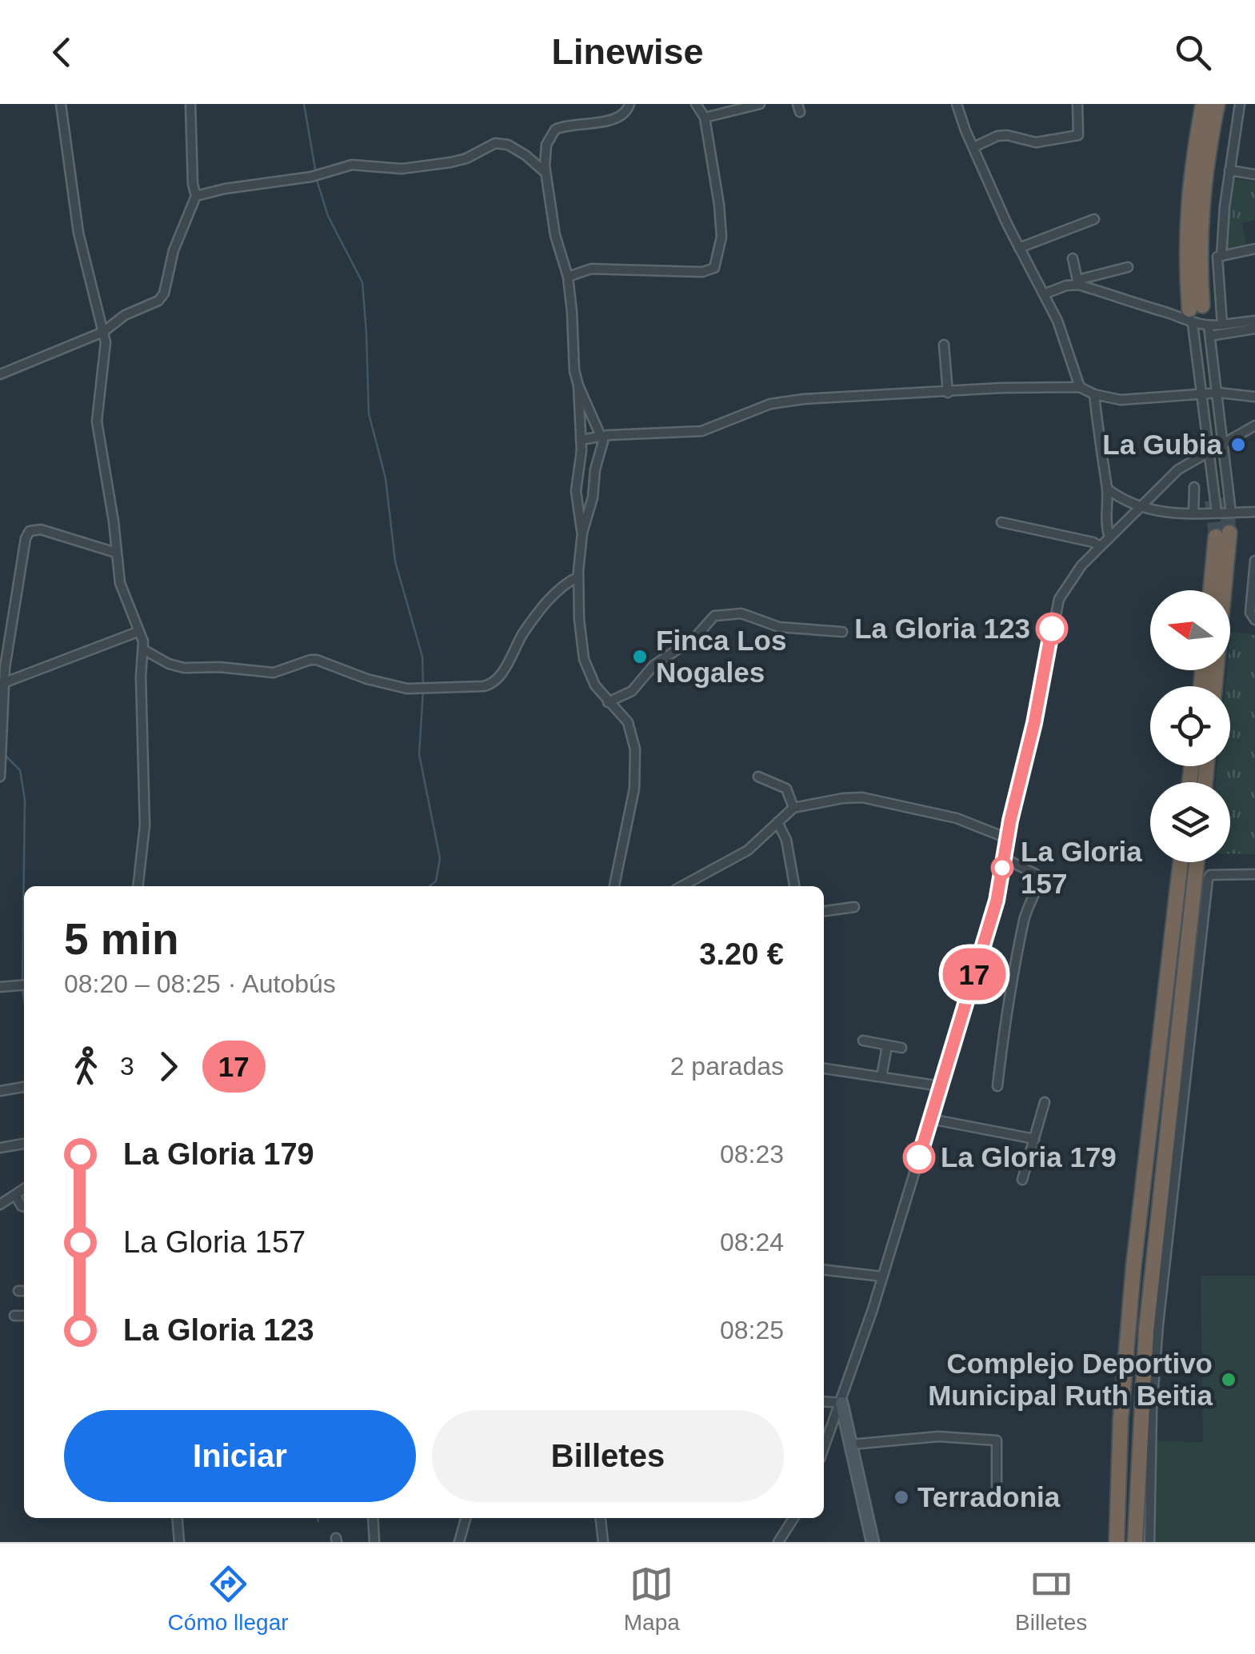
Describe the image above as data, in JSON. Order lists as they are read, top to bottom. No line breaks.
{"places":["La Gubia","La Gloria 123","Finca Los Nogales","La Gloria 157","La Gloria 179","Complejo Deportivo Municipal Ruth Beitia","Terradonia"],"lines":["bus line 17"],"north":"left","page":{"header":"Linewise","on_map":"17","heading":["5 min","08:20 – 08:25 · Autobús","3.20 €"],"legs":["3","17","2 paradas"],"list":[{"name":"La Gloria 179","value":"08:23"},{"name":"La Gloria 157","value":"08:24"},{"name":"La Gloria 123","value":"08:25"}],"buttons":["Iniciar","Billetes"],"tabs":["Cómo llegar","Mapa","Billetes"]}}
